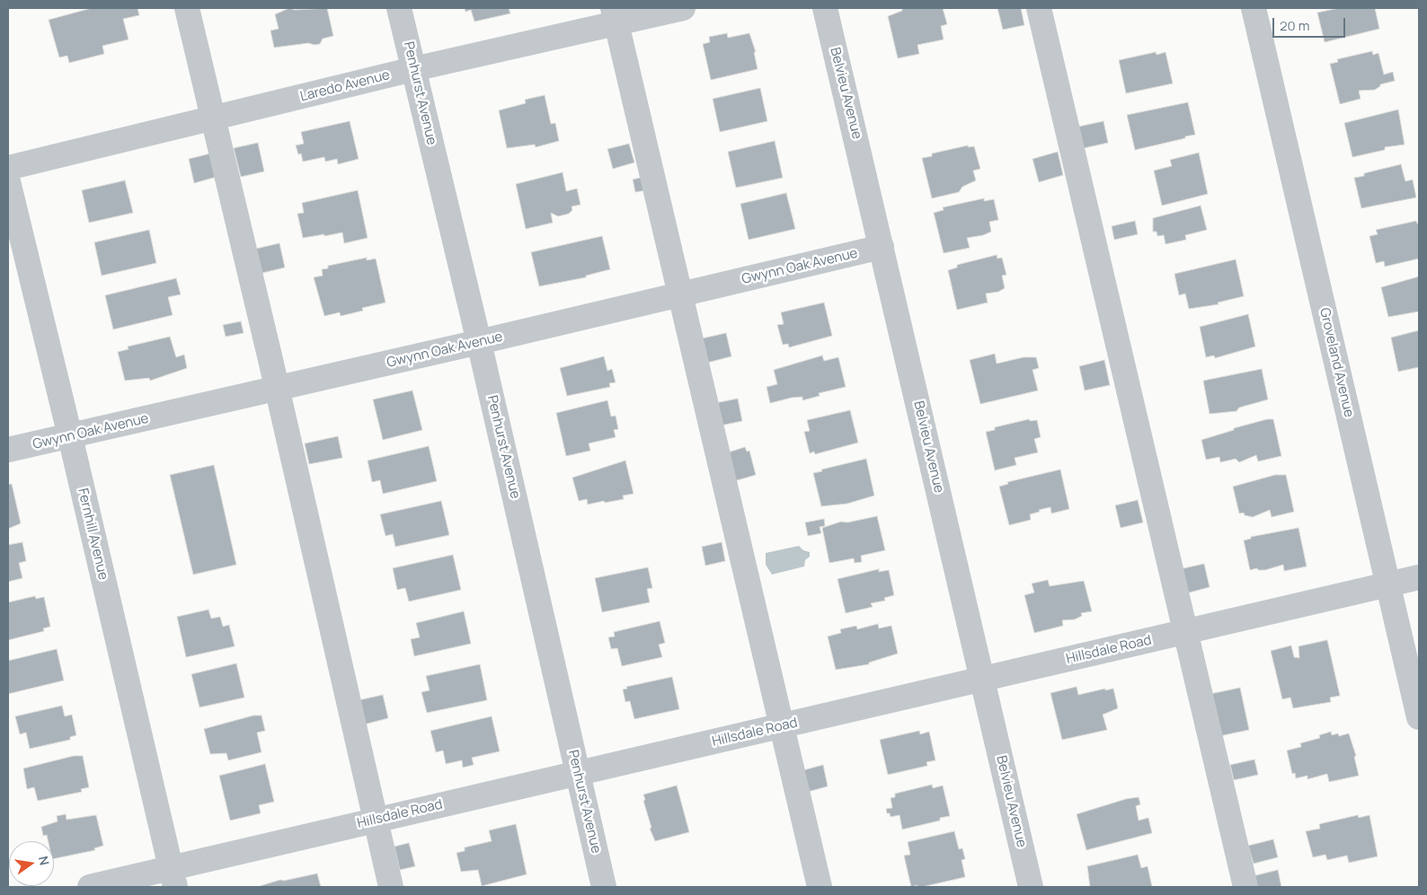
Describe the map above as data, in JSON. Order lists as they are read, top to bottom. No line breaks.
{"streets":{"street":["Laredo Avenue","Penhurst Avenue","Belvieu Avenue","Gwynn Oak Avenue","Groveland Avenue","Fernhill Avenue","Hillsdale Road"]},"crossings":[["Laredo Avenue","Penhurst Avenue"],["Penhurst Avenue","Gwynn Oak Avenue"],["Penhurst Avenue","Hillsdale Road"],["Belvieu Avenue","Gwynn Oak Avenue"],["Belvieu Avenue","Hillsdale Road"],["Gwynn Oak Avenue","Fernhill Avenue"],["Groveland Avenue","Hillsdale Road"],["Fernhill Avenue","Hillsdale Road"]],"scale_bar":"20 m","north":"right"}
